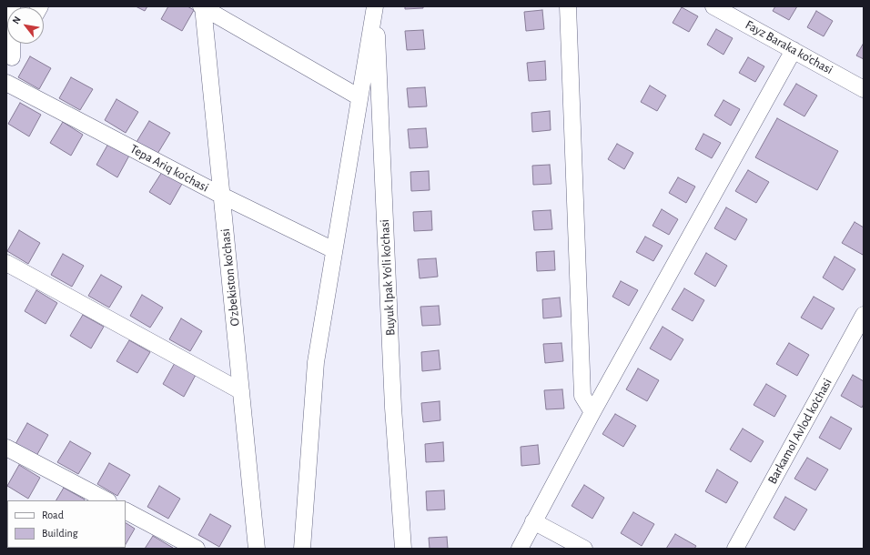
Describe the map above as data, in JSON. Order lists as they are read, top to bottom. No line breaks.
{"streets":{"street":["Fayz Baraka ko'chasi","Tepa Ariq ko'chasi","O'zbekiston ko'chasi","Buyuk Ipak Yo'li ko'chasi","Barkamol Avlod ko'chasi"]},"crossings":[["Tepa Ariq ko'chasi","O'zbekiston ko'chasi"]],"legend":["Road","Building"],"north":"top left"}
